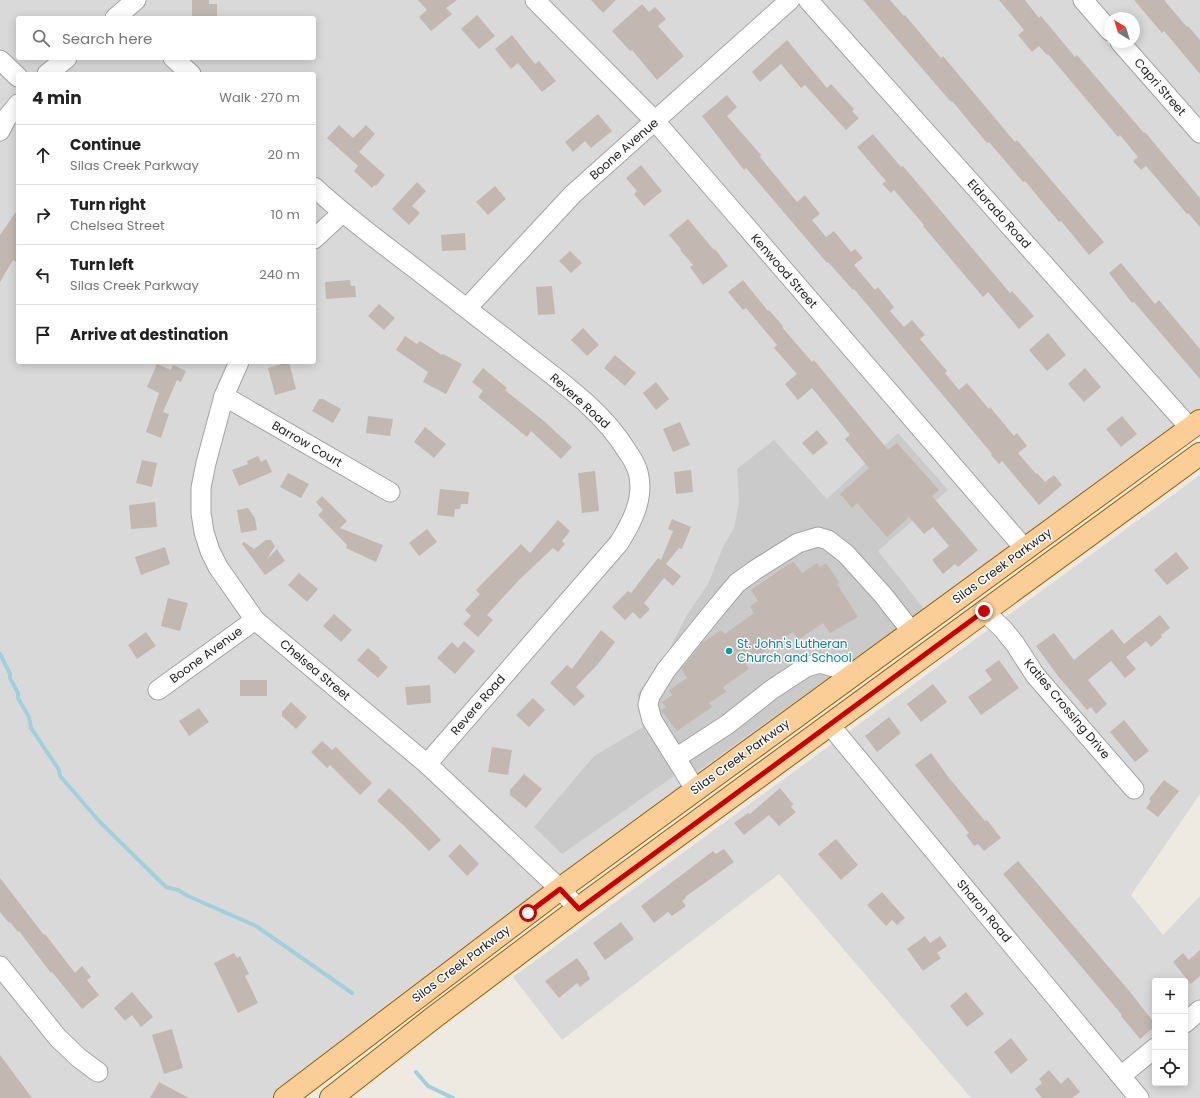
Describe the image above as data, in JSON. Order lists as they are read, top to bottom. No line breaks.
{"streets":{"main road":["Silas Creek Parkway"],"street":["Capri Street","Boone Avenue","Eldorado Road","Kenwood Street","Revere Road","Barrow Court","Chelsea Street","Katies Crossing Drive","Sharon Road"]},"crossings":[["Boone Avenue","Kenwood Street"],["Boone Avenue","Revere Road"],["Boone Avenue","Chelsea Street"],["Eldorado Road","Silas Creek Parkway"],["Kenwood Street","Silas Creek Parkway"],["Revere Road","Chelsea Street"],["Barrow Court","Chelsea Street"],["Silas Creek Parkway","Chelsea Street"]],"places":["St. John's Lutheran Church and School"],"north":"top left","page":{"search":"Search here","heading":["4 min","Walk · 270 m"],"list":[["Continue","Silas Creek Parkway","20 m"],["Turn right","Chelsea Street","10 m"],["Turn left","Silas Creek Parkway","240 m"],"Arrive at destination"],"map_buttons":["+","−"]}}
